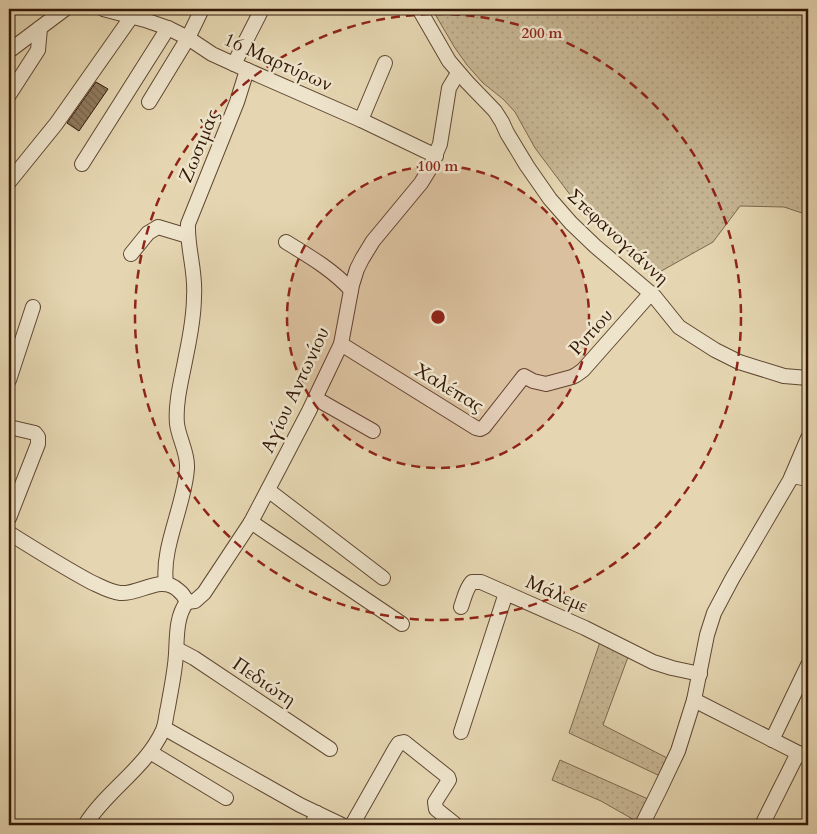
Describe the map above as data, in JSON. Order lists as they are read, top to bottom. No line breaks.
{"streets":{"street":["16 Μαρτύρων","Ζωσιμάς","Στεφανογιάννη","Ρυτίου","Χαλέπας","Αγίου Αντωνίου","Μάλεμε","Πεδιώτη"]},"crossings":[["16 Μαρτύρων","Ζωσιμάς"],["16 Μαρτύρων","Αγίου Αντωνίου"],["Στεφανογιάννη","Ρυτίου"],["Στεφανογιάννη","Αγίου Αντωνίου"],["Ρυτίου","Χαλέπας"],["Χαλέπας","Αγίου Αντωνίου"]],"rings":["200 m","100 m"]}
